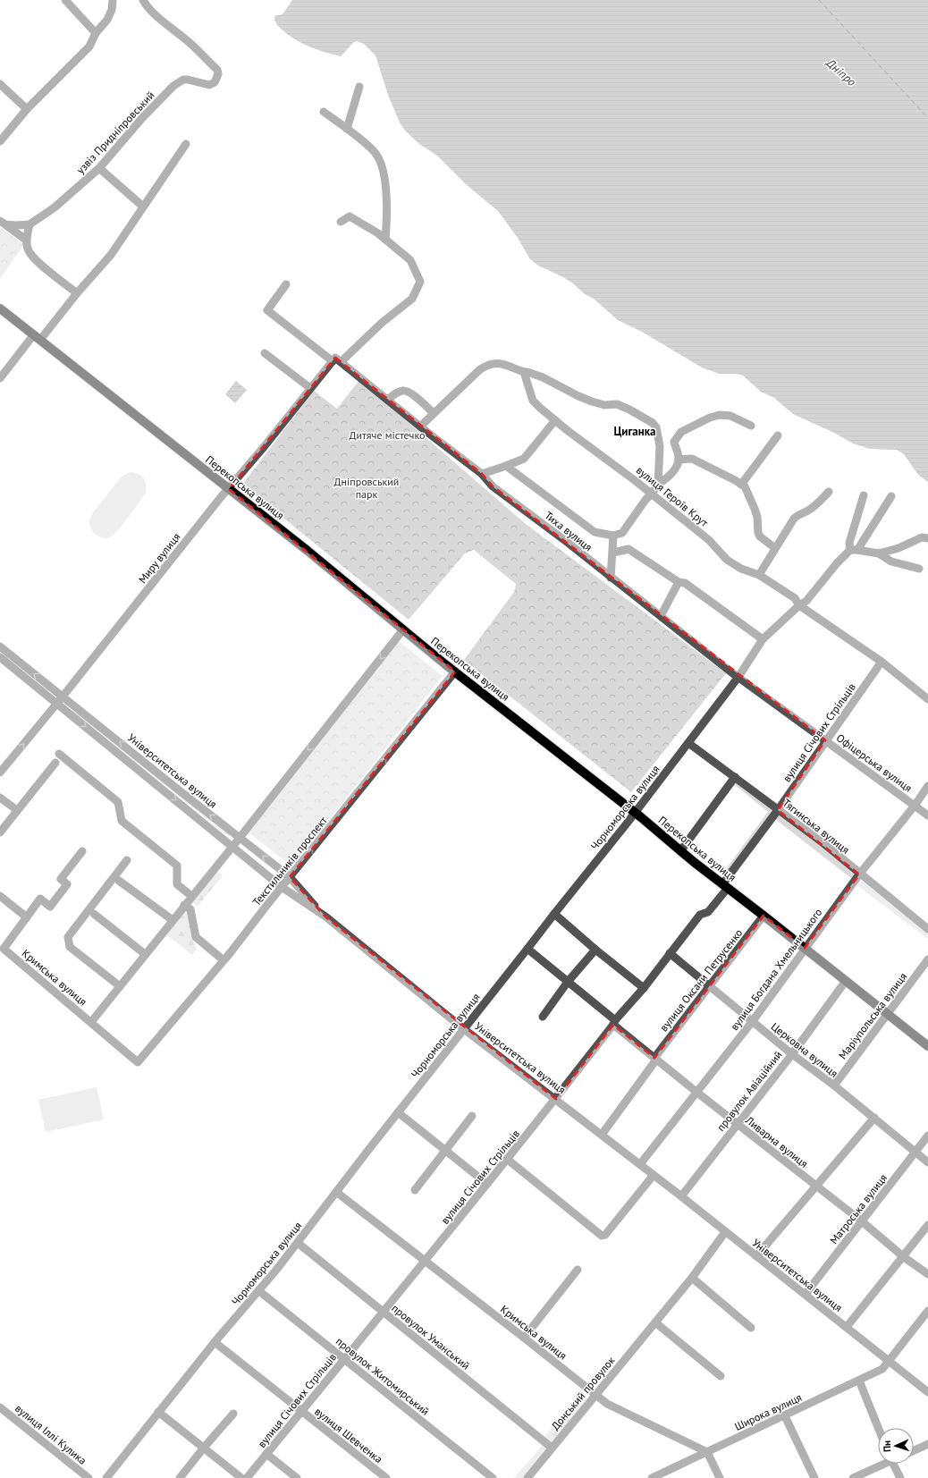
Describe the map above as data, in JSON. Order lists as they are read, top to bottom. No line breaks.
{"streets":{"main road":["Перекопська вулиця"],"street":["узвіз Придніпровський","вулиця Героїв Крут","Тиха вулиця","Миру вулиця","вулиця Січових Стрільців","Офіцерська вулиця","Університетська вулиця","Чорноморська вулиця","Тягинська вулиця","Текстильників проспект","вулиця Богдана Хмельницького","Кримська вулиця","вулиця Оксани Петрусенко","Маріупольська вулиця","Церковна вулиця","провулок Авіаційний","Ливарна вулиця","Матроська вулиця","провулок Уманський","провулок Житомирський","Донський провулок","Широка вулиця","вулиця Іллі Кулика","вулиця Шевченка"]},"crossings":[["Перекопська вулиця","Миру вулиця"],["Перекопська вулиця","вулиця Січових Стрільців"],["Перекопська вулиця","Чорноморська вулиця"],["Перекопська вулиця","Текстильників проспект"],["Перекопська вулиця","вулиця Богдана Хмельницького"],["Перекопська вулиця","вулиця Оксани Петрусенко"],["Перекопська вулиця","Маріупольська вулиця"],["Перекопська вулиця","провулок Авіаційний"],["вулиця Героїв Крут","вулиця Січових Стрільців"],["вулиця Героїв Крут","Чорноморська вулиця"],["Тиха вулиця","Миру вулиця"],["Тиха вулиця","Офіцерська вулиця"],["Тиха вулиця","Чорноморська вулиця"],["Миру вулиця","Університетська вулиця"],["вулиця Січових Стрільців","Офіцерська вулиця"],["вулиця Січових Стрільців","Університетська вулиця"],["вулиця Січових Стрільців","Тягинська вулиця"],["вулиця Січових Стрільців","Кримська вулиця"],["вулиця Січових Стрільців","Церковна вулиця"],["вулиця Січових Стрільців","Ливарна вулиця"],["вулиця Січових Стрільців","провулок Уманський"],["вулиця Січових Стрільців","провулок Житомирський"],["вулиця Січових Стрільців","вулиця Шевченка"],["Офіцерська вулиця","Чорноморська вулиця"],["Офіцерська вулиця","вулиця Богдана Хмельницького"],["Університетська вулиця","Чорноморська вулиця"],["Університетська вулиця","Текстильників проспект"],["Університетська вулиця","вулиця Богдана Хмельницького"],["Університетська вулиця","вулиця Оксани Петрусенко"],["Університетська вулиця","провулок Авіаційний"],["Університетська вулиця","Матроська вулиця"],["Університетська вулиця","Донський провулок"],["Університетська вулиця","Широка вулиця"],["Чорноморська вулиця","Тягинська вулиця"],["Чорноморська вулиця","Кримська вулиця"],["Чорноморська вулиця","Ливарна вулиця"],["Чорноморська вулиця","провулок Уманський"],["Чорноморська вулиця","провулок Житомирський"],["Чорноморська вулиця","вулиця Шевченка"],["Тягинська вулиця","вулиця Богдана Хмельницького"],["Текстильників проспект","Кримська вулиця"],["вулиця Богдана Хмельницького","Церковна вулиця"],["вулиця Богдана Хмельницького","Ливарна вулиця"],["Кримська вулиця","Донський провулок"],["Кримська вулиця","Широка вулиця"],["вулиця Оксани Петрусенко","Церковна вулиця"],["вулиця Оксани Петрусенко","Ливарна вулиця"],["Маріупольська вулиця","Церковна вулиця"],["Церковна вулиця","провулок Авіаційний"],["Церковна вулиця","Матроська вулиця"],["провулок Авіаційний","Ливарна вулиця"],["Ливарна вулиця","Матроська вулиця"],["провулок Уманський","Донський провулок"]],"districts":["Циганка"],"water":["Дніпро"],"parks":["Дитяче містечко","Дніпровський парк"],"north":"left"}
